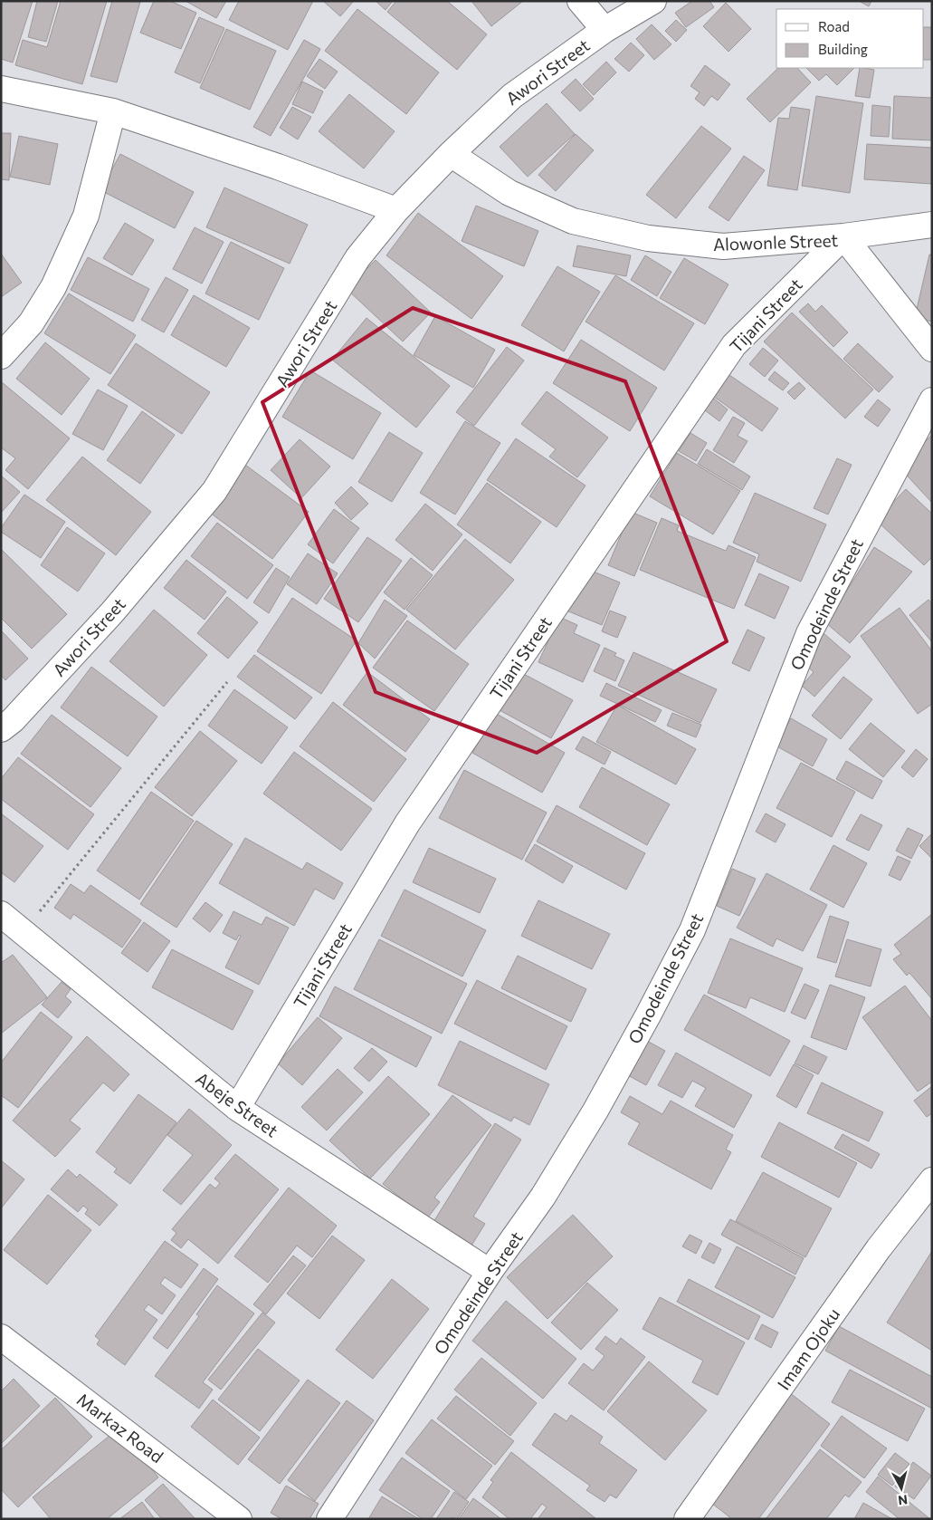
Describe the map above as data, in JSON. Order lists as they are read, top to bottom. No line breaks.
{"streets":{"street":["Awori Street","Alowonle Street","Tijani Street","Omodeinde Street","Abeje Street","Imam Ojoku","Markaz Road"]},"crossings":[["Awori Street","Alowonle Street"],["Alowonle Street","Tijani Street"],["Tijani Street","Abeje Street"],["Omodeinde Street","Abeje Street"]],"legend":["Road","Building"],"north":"bottom"}
